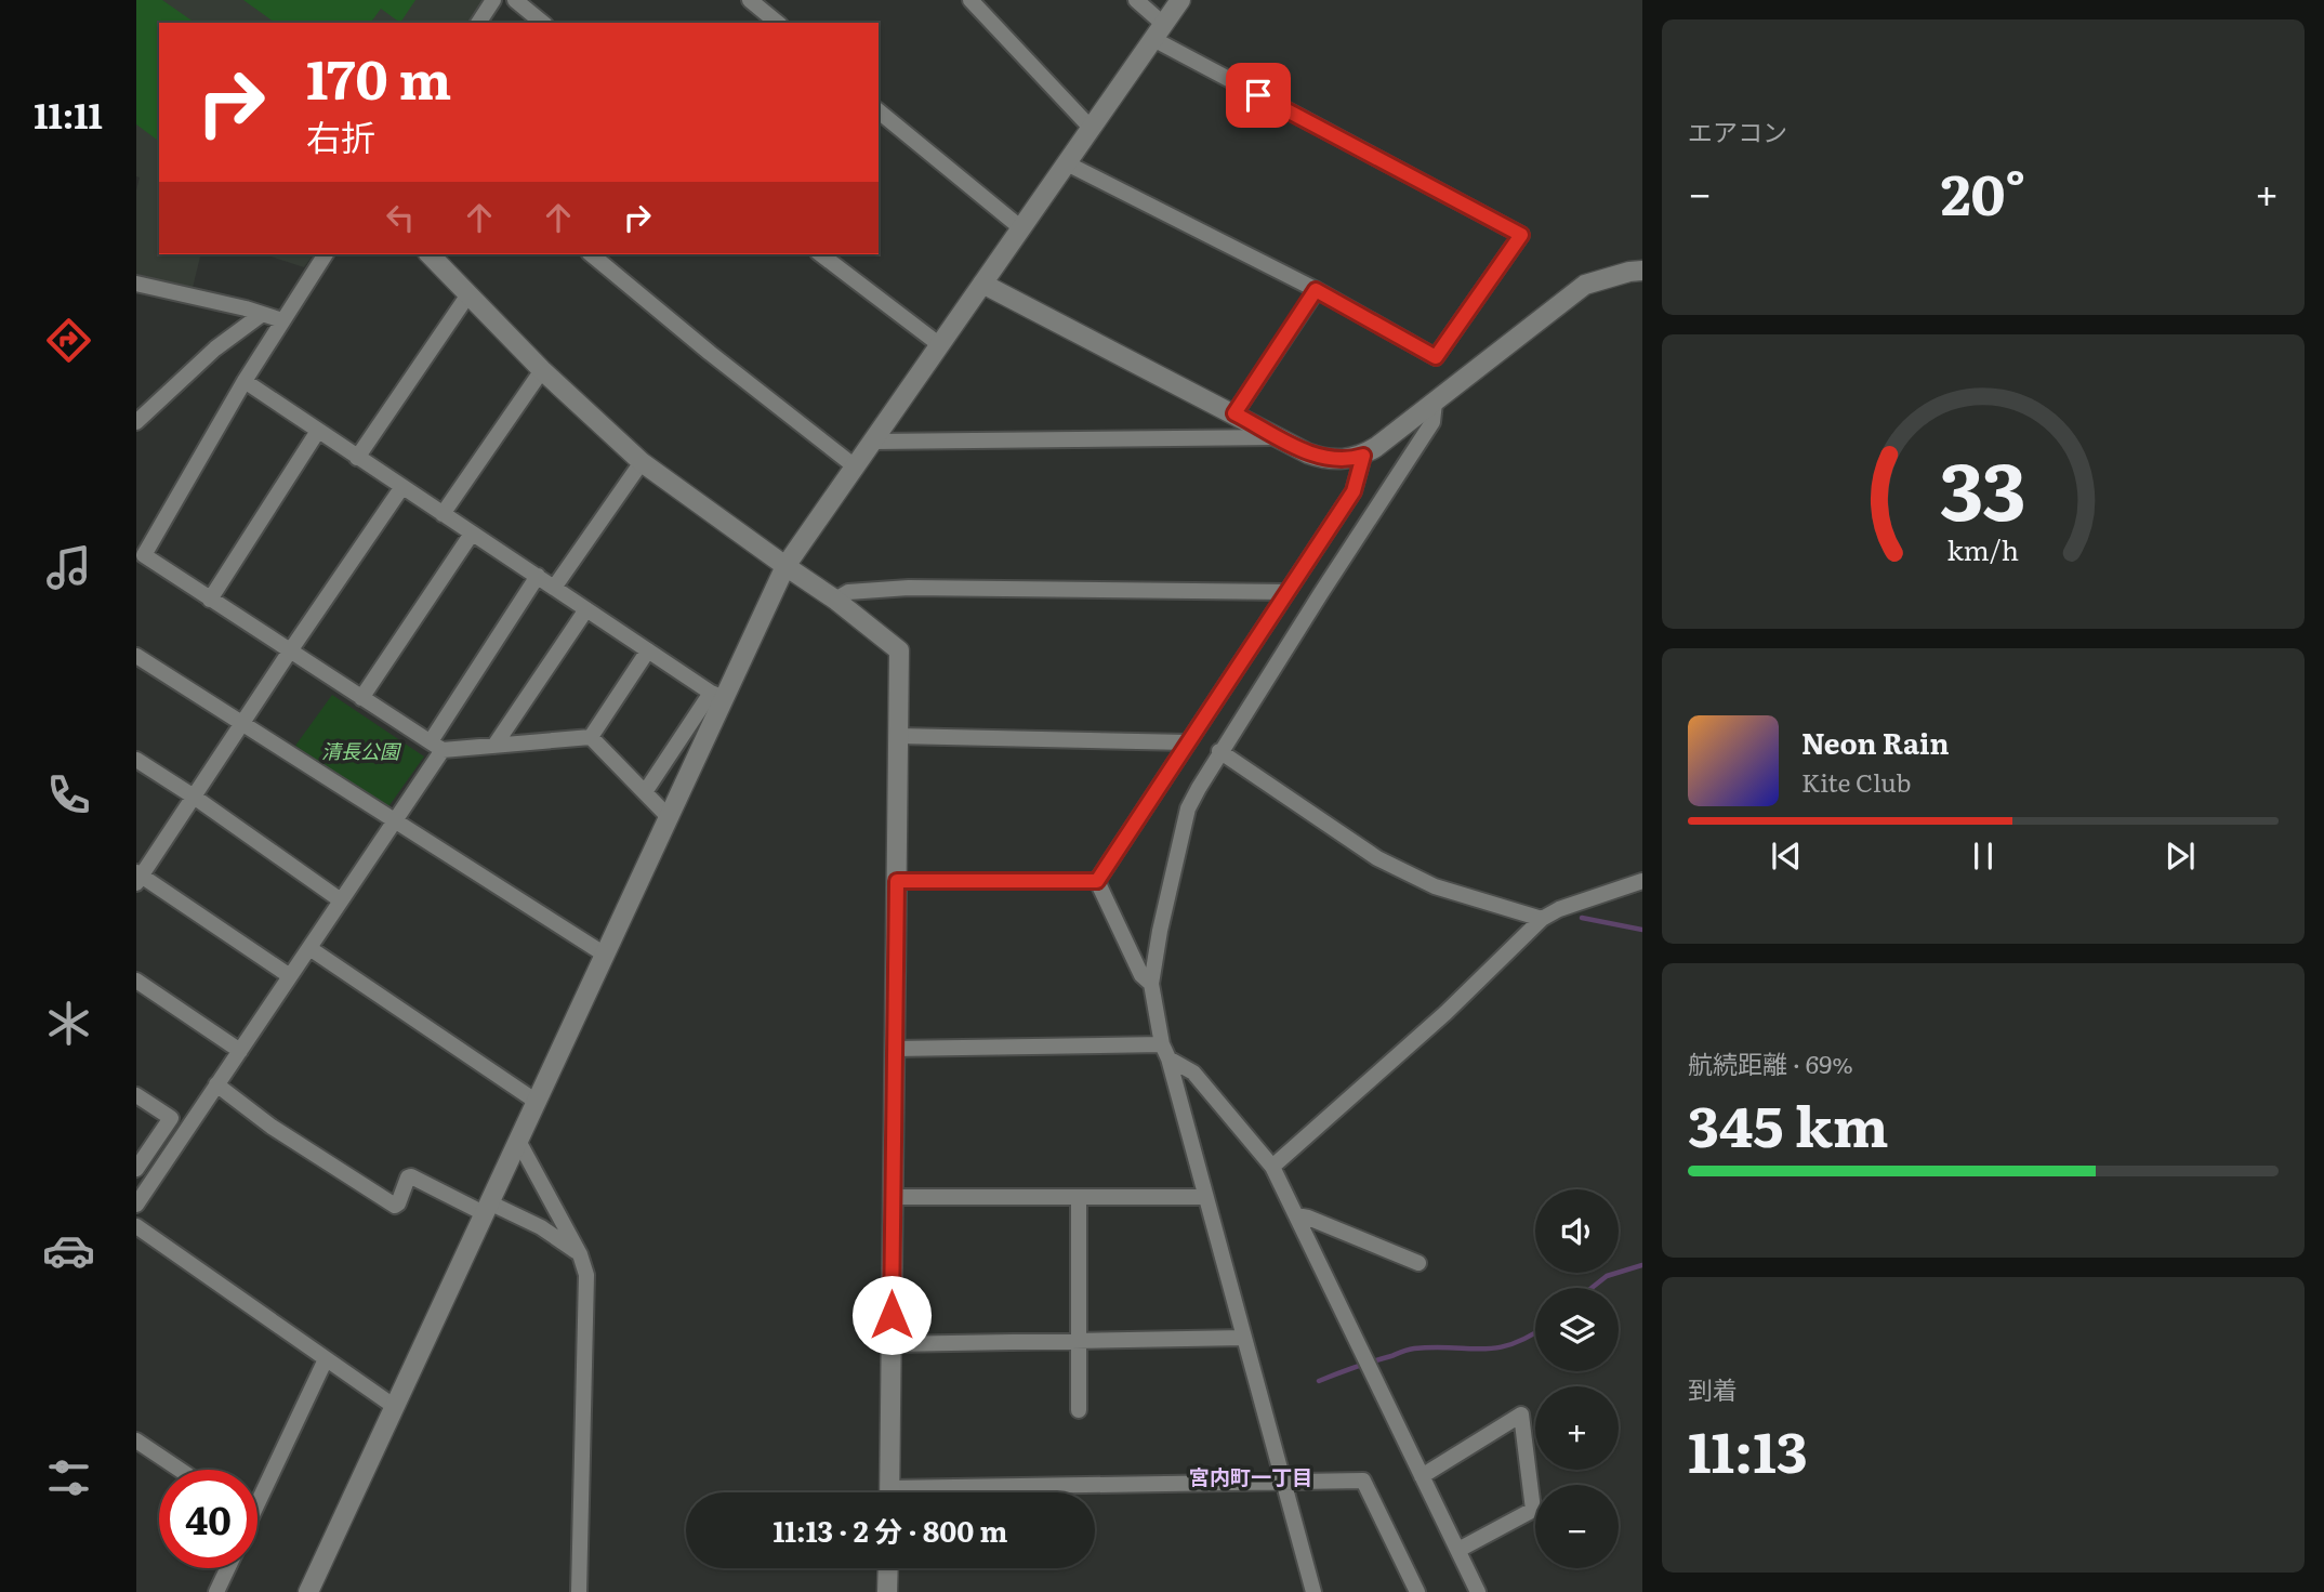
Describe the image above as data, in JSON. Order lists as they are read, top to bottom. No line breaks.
{"districts":["宮内町一丁目"],"parks":["清長公園"],"page":{"tabs":"11:11","tile":["エアコン",["航続距離 · 69%","345 km"],["到着","11:13"]],"turn":["170 m","右折"],"heat":["−","20°","+"],"song":["Neon Rain","Kite Club"],"map_buttons":["+","−"],"limit":"40","trip":"11:13 · 2 分 · 800 m","gauge":["33","km/h"]}}
